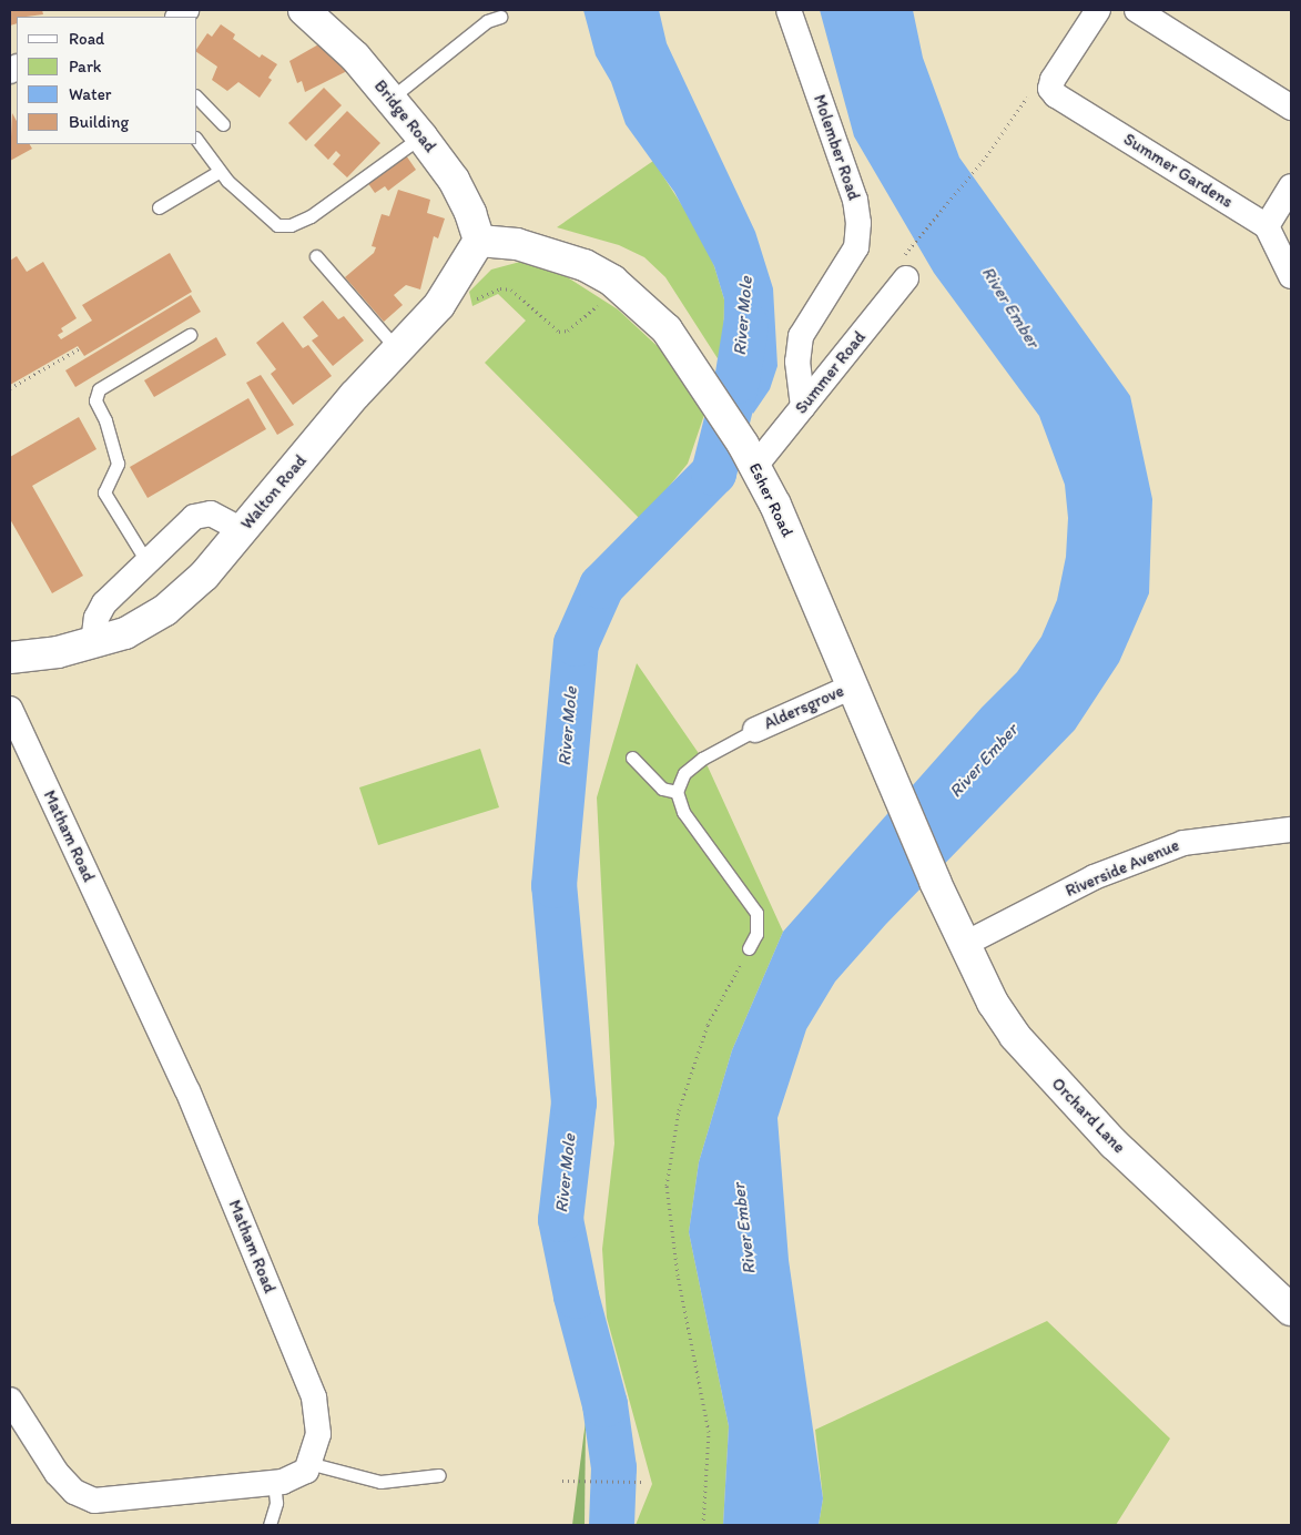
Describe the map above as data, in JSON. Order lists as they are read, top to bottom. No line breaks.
{"streets":{"main road":["Bridge Road","Walton Road","Esher Road","Orchard Lane"],"street":["Molember Road","Summer Gardens","Summer Road","Aldersgrove","Matham Road","Riverside Avenue"]},"crossings":[["Bridge Road","Walton Road"],["Bridge Road","Esher Road"],["Molember Road","Summer Road"],["Summer Road","Esher Road"],["Walton Road","Esher Road"],["Esher Road","Aldersgrove"],["Esher Road","Orchard Lane"],["Riverside Avenue","Orchard Lane"]],"water":["River Ember","River Mole"],"legend":["Road","Park","Water","Building"]}
